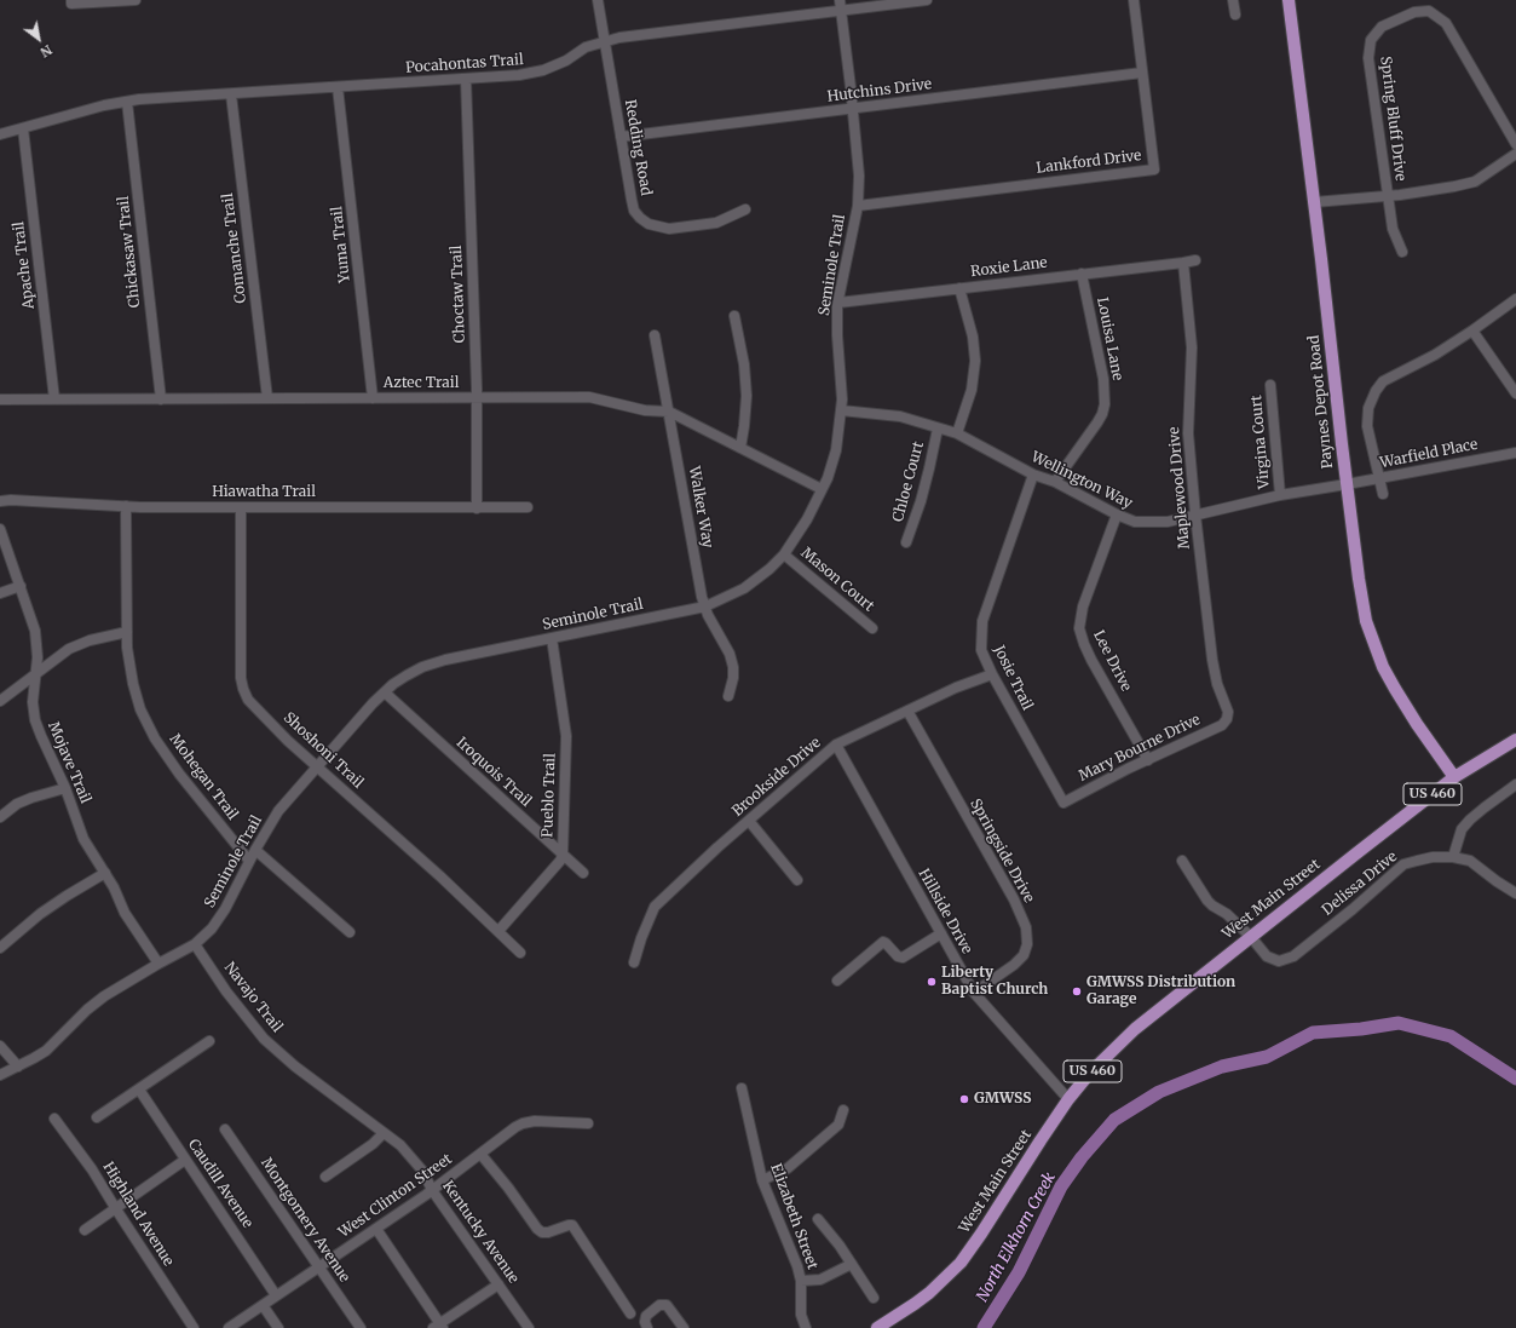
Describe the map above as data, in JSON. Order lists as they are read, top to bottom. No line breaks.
{"streets":{"main road":["Paynes Depot Road","US 460","West Main Street"],"street":["Pocahontas Trail","Hutchins Drive","Spring Bluff Drive","Redding Road","Lankford Drive","Yuma Trail","Comanche Trail","Chickasaw Trail","Apache Trail","Seminole Trail","Roxie Lane","Choctaw Trail","Louisa Lane","Aztec Trail","Virgina Court","Warfield Place","Wellington Way","Chloe Court","Maplewood Drive","Hiawatha Trail","Walker Way","Mason Court","Lee Drive","Josie Trail","Mary Bourne Drive","Shoshoni Trail","Mojave Trail","Iroquois Trail","Mohegan Trail","Brookside Drive","Pueblo Trail","Springside Drive","Delissa Drive","Hillside Drive","Navajo Trail","Caudill Avenue","West Clinton Street","Highland Avenue","Elizabeth Street","Montgomery Avenue","Kentucky Avenue"]},"crossings":[["Pocahontas Trail","Redding Road"],["Pocahontas Trail","Yuma Trail"],["Pocahontas Trail","Comanche Trail"],["Pocahontas Trail","Chickasaw Trail"],["Pocahontas Trail","Apache Trail"],["Pocahontas Trail","Seminole Trail"],["Pocahontas Trail","Choctaw Trail"],["Hutchins Drive","Redding Road"],["Hutchins Drive","Lankford Drive"],["Hutchins Drive","Seminole Trail"],["Lankford Drive","Seminole Trail"],["Yuma Trail","Aztec Trail"],["Comanche Trail","Aztec Trail"],["Chickasaw Trail","Aztec Trail"],["Apache Trail","Aztec Trail"],["Seminole Trail","Roxie Lane"],["Seminole Trail","Aztec Trail"],["Seminole Trail","Wellington Way"],["Seminole Trail","Walker Way"],["Seminole Trail","Mason Court"],["Seminole Trail","Shoshoni Trail"],["Seminole Trail","Mojave Trail"],["Seminole Trail","Iroquois Trail"],["Seminole Trail","Mohegan Trail"],["Seminole Trail","Pueblo Trail"],["Seminole Trail","Navajo Trail"],["Roxie Lane","Louisa Lane"],["Roxie Lane","Maplewood Drive"],["Choctaw Trail","Aztec Trail"],["Choctaw Trail","Hiawatha Trail"],["Louisa Lane","Wellington Way"],["Aztec Trail","Walker Way"],["Paynes Depot Road","Warfield Place"],["Paynes Depot Road","Wellington Way"],["Paynes Depot Road","US 460"],["Paynes Depot Road","West Main Street"],["Virgina Court","Wellington Way"],["Warfield Place","Wellington Way"],["Wellington Way","Chloe Court"],["Wellington Way","Maplewood Drive"],["Wellington Way","Lee Drive"],["Wellington Way","Josie Trail"],["Maplewood Drive","Mary Bourne Drive"],["Hiawatha Trail","Shoshoni Trail"],["Hiawatha Trail","Mohegan Trail"],["Lee Drive","Mary Bourne Drive"],["Josie Trail","Mary Bourne Drive"],["Josie Trail","Brookside Drive"],["Shoshoni Trail","Pueblo Trail"],["Iroquois Trail","Pueblo Trail"],["Brookside Drive","Springside Drive"],["Brookside Drive","Hillside Drive"],["US 460","West Main Street"],["Springside Drive","Hillside Drive"],["Delissa Drive","West Main Street"],["West Main Street","Hillside Drive"],["Navajo Trail","Kentucky Avenue"],["Caudill Avenue","West Clinton Street"],["West Clinton Street","Montgomery Avenue"],["West Clinton Street","Kentucky Avenue"]],"water":["North Elkhorn Creek"],"places":["Liberty Baptist Church","GMWSS Distribution Garage","GMWSS"],"north":"bottom right"}
